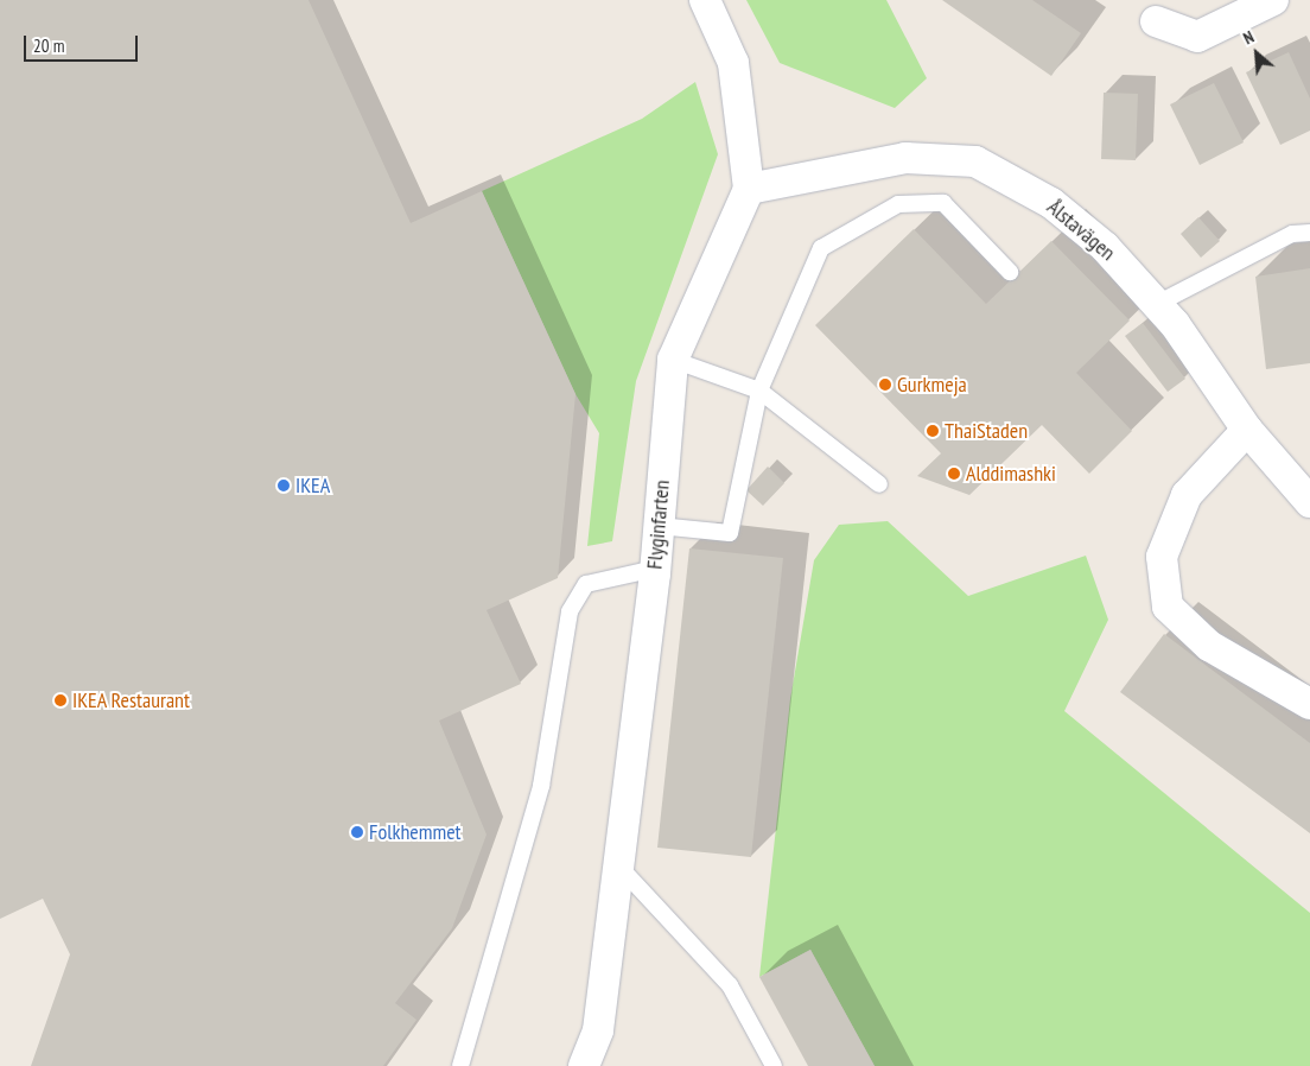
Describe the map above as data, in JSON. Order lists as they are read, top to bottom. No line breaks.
{"streets":{"street":["Ålstavägen","Flyginfarten"]},"crossings":[["Ålstavägen","Flyginfarten"]],"places":["Gurkmeja","ThaiStaden","Alddimashki","IKEA","IKEA Restaurant","Folkhemmet"],"scale_bar":"20 m","north":"top left"}
